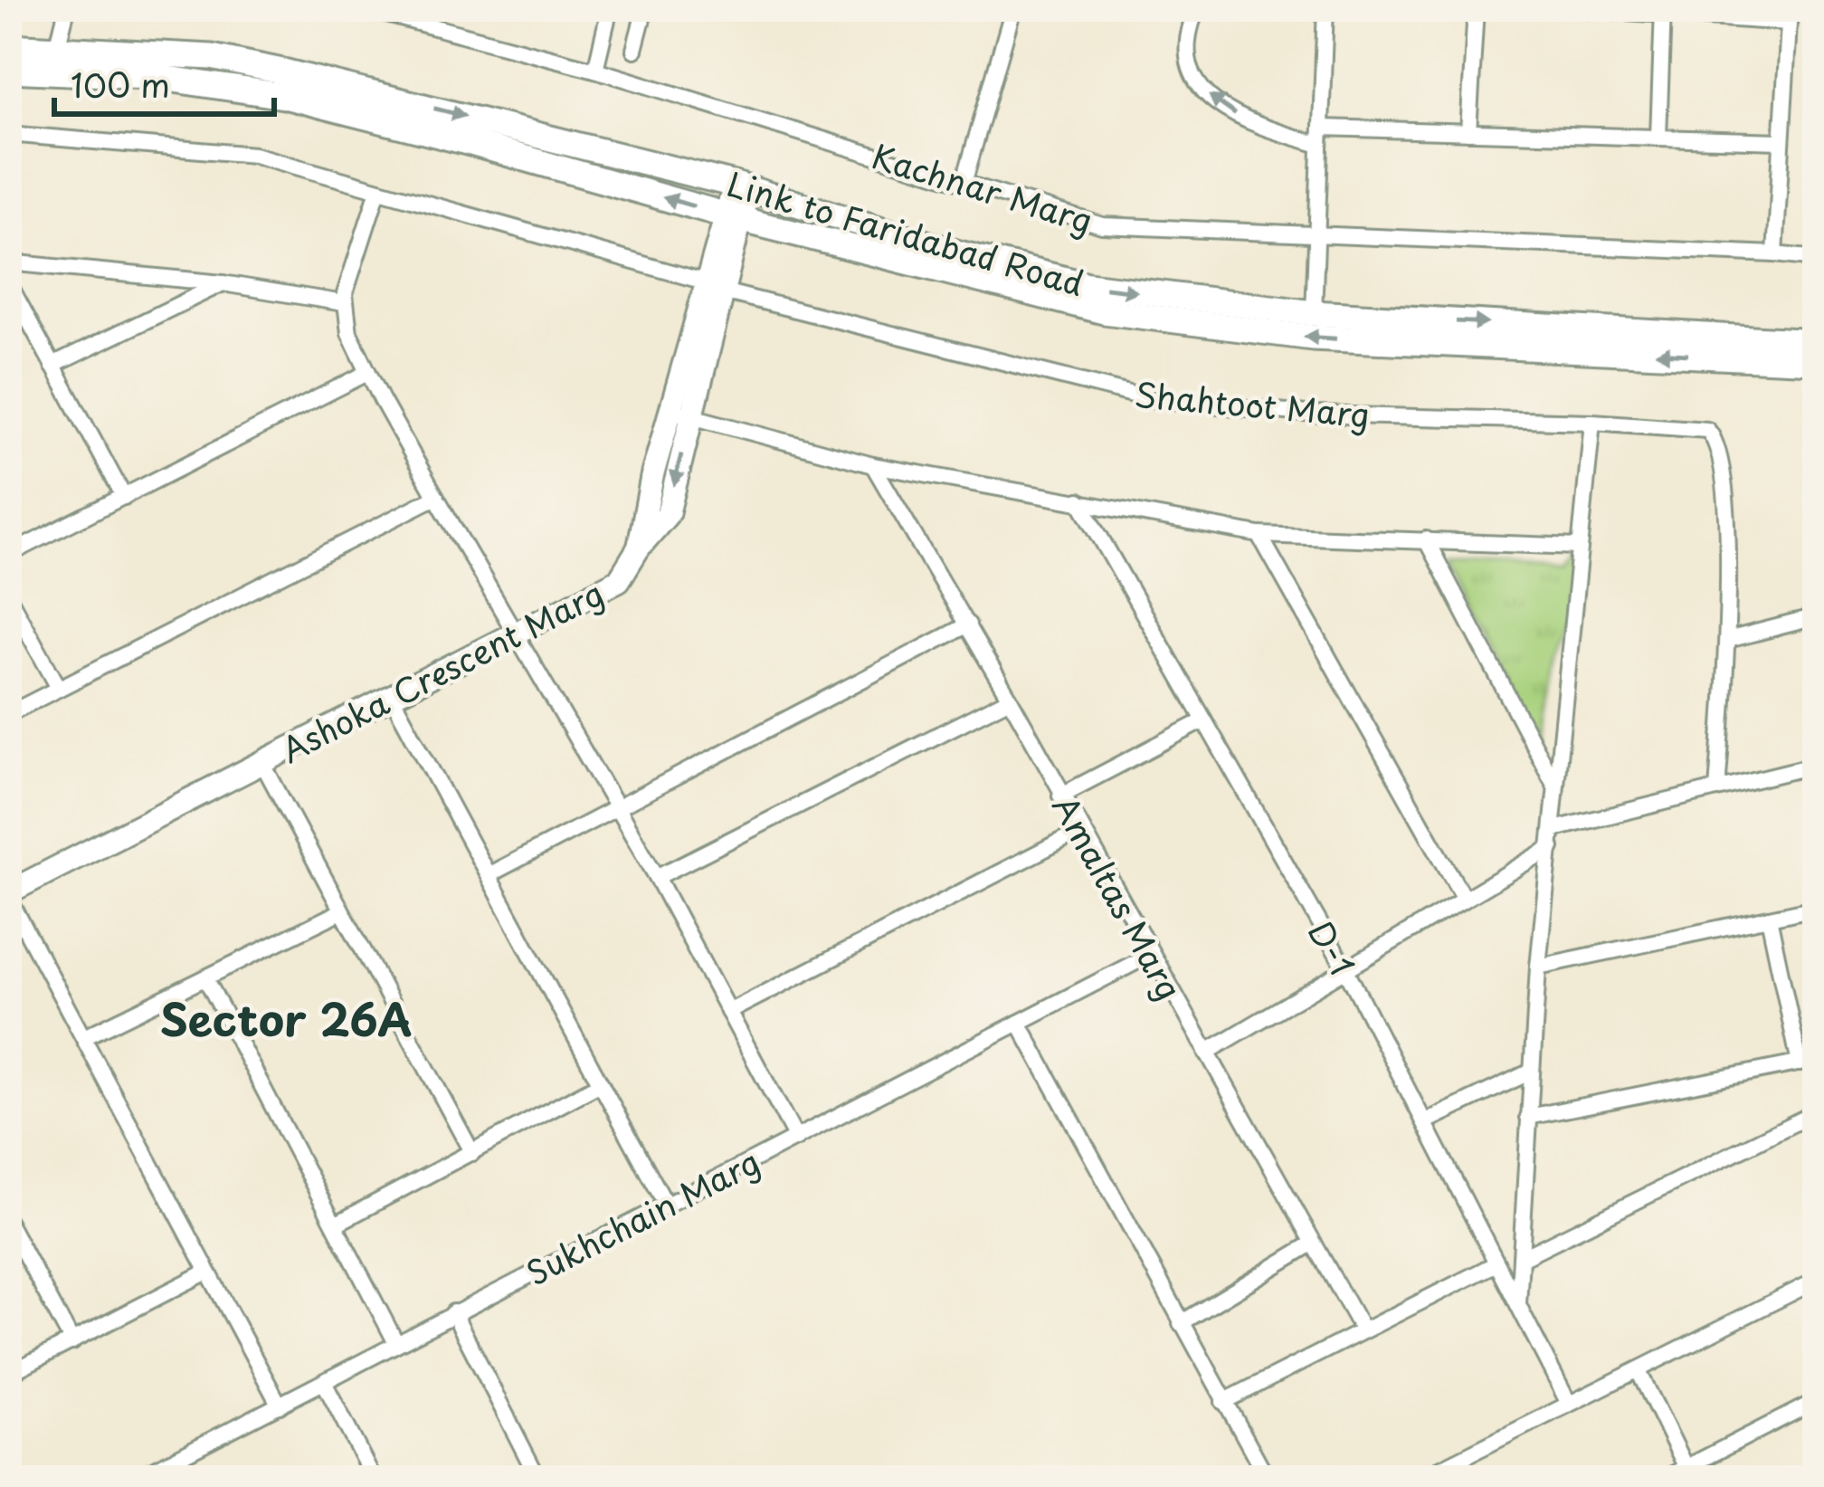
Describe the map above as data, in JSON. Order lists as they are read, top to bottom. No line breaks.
{"streets":{"main road":["Link to Faridabad Road"],"street":["Kachnar Marg","Shahtoot Marg","Ashoka Crescent Marg","Amaltas Marg","D-1","Sukhchain Marg"]},"crossings":[["Link to Faridabad Road","Ashoka Crescent Marg"],["Shahtoot Marg","Ashoka Crescent Marg"],["Amaltas Marg","Sukhchain Marg"]],"districts":["Sector 26A"],"scale_bar":"100 m"}
